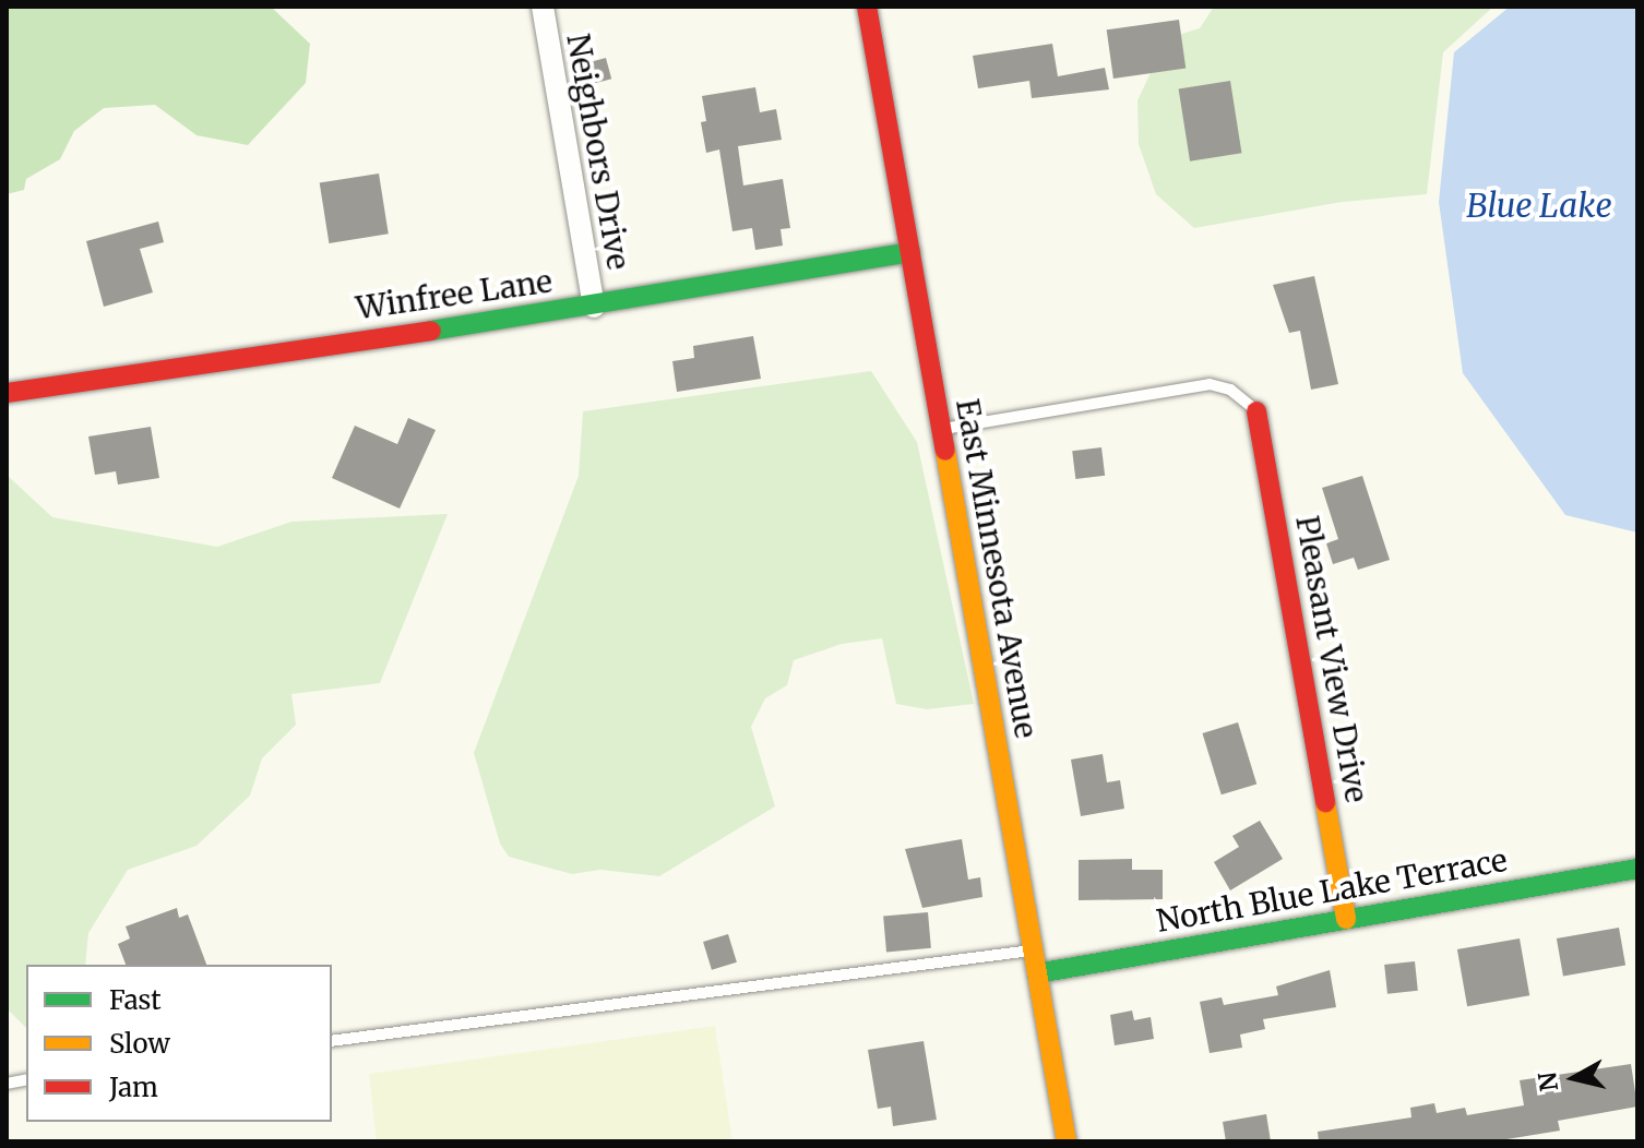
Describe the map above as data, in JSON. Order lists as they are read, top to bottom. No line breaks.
{"streets":{"street":["Neighbors Drive","Winfree Lane","East Minnesota Avenue","Pleasant View Drive","North Blue Lake Terrace"]},"crossings":[["Neighbors Drive","Winfree Lane"],["Winfree Lane","East Minnesota Avenue"],["East Minnesota Avenue","North Blue Lake Terrace"],["Pleasant View Drive","North Blue Lake Terrace"]],"water":["Blue Lake"],"legend":["Fast","Slow","Jam"],"north":"left"}
